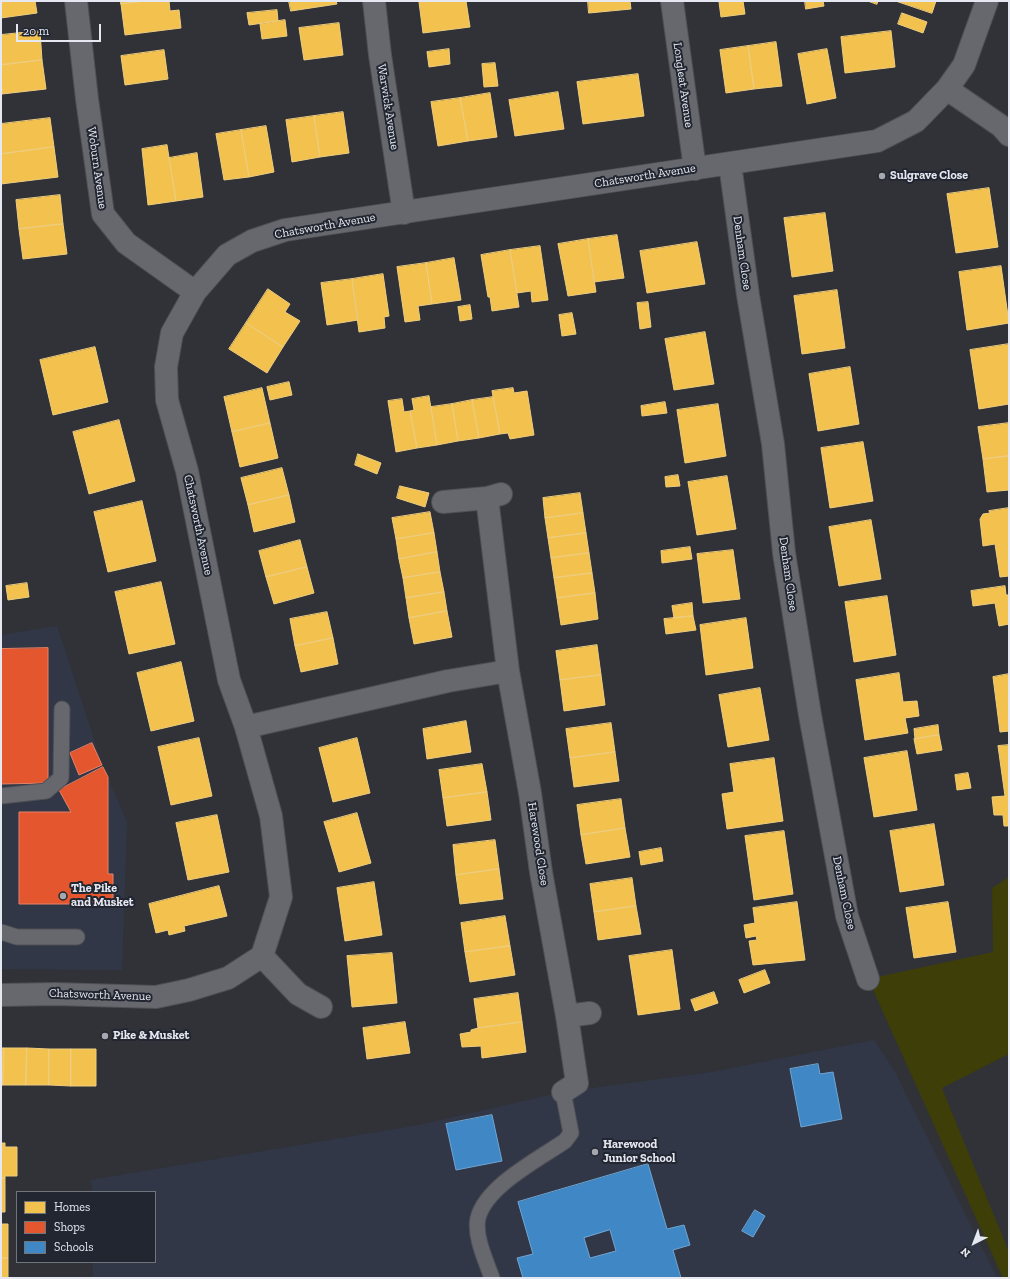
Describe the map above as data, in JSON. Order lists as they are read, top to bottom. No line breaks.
{"streets":{"street":["Longleat Avenue","Warwick Avenue","Woburn Avenue","Chatsworth Avenue","Denham Close","Harewood Close"]},"crossings":[["Longleat Avenue","Chatsworth Avenue"],["Warwick Avenue","Chatsworth Avenue"],["Woburn Avenue","Chatsworth Avenue"],["Chatsworth Avenue","Denham Close"]],"places":["Sulgrave Close","The Pike and Musket","Pike & Musket","Harewood Junior School"],"legend":["Homes","Shops","Schools"],"scale_bar":"20 m","north":"bottom left"}
